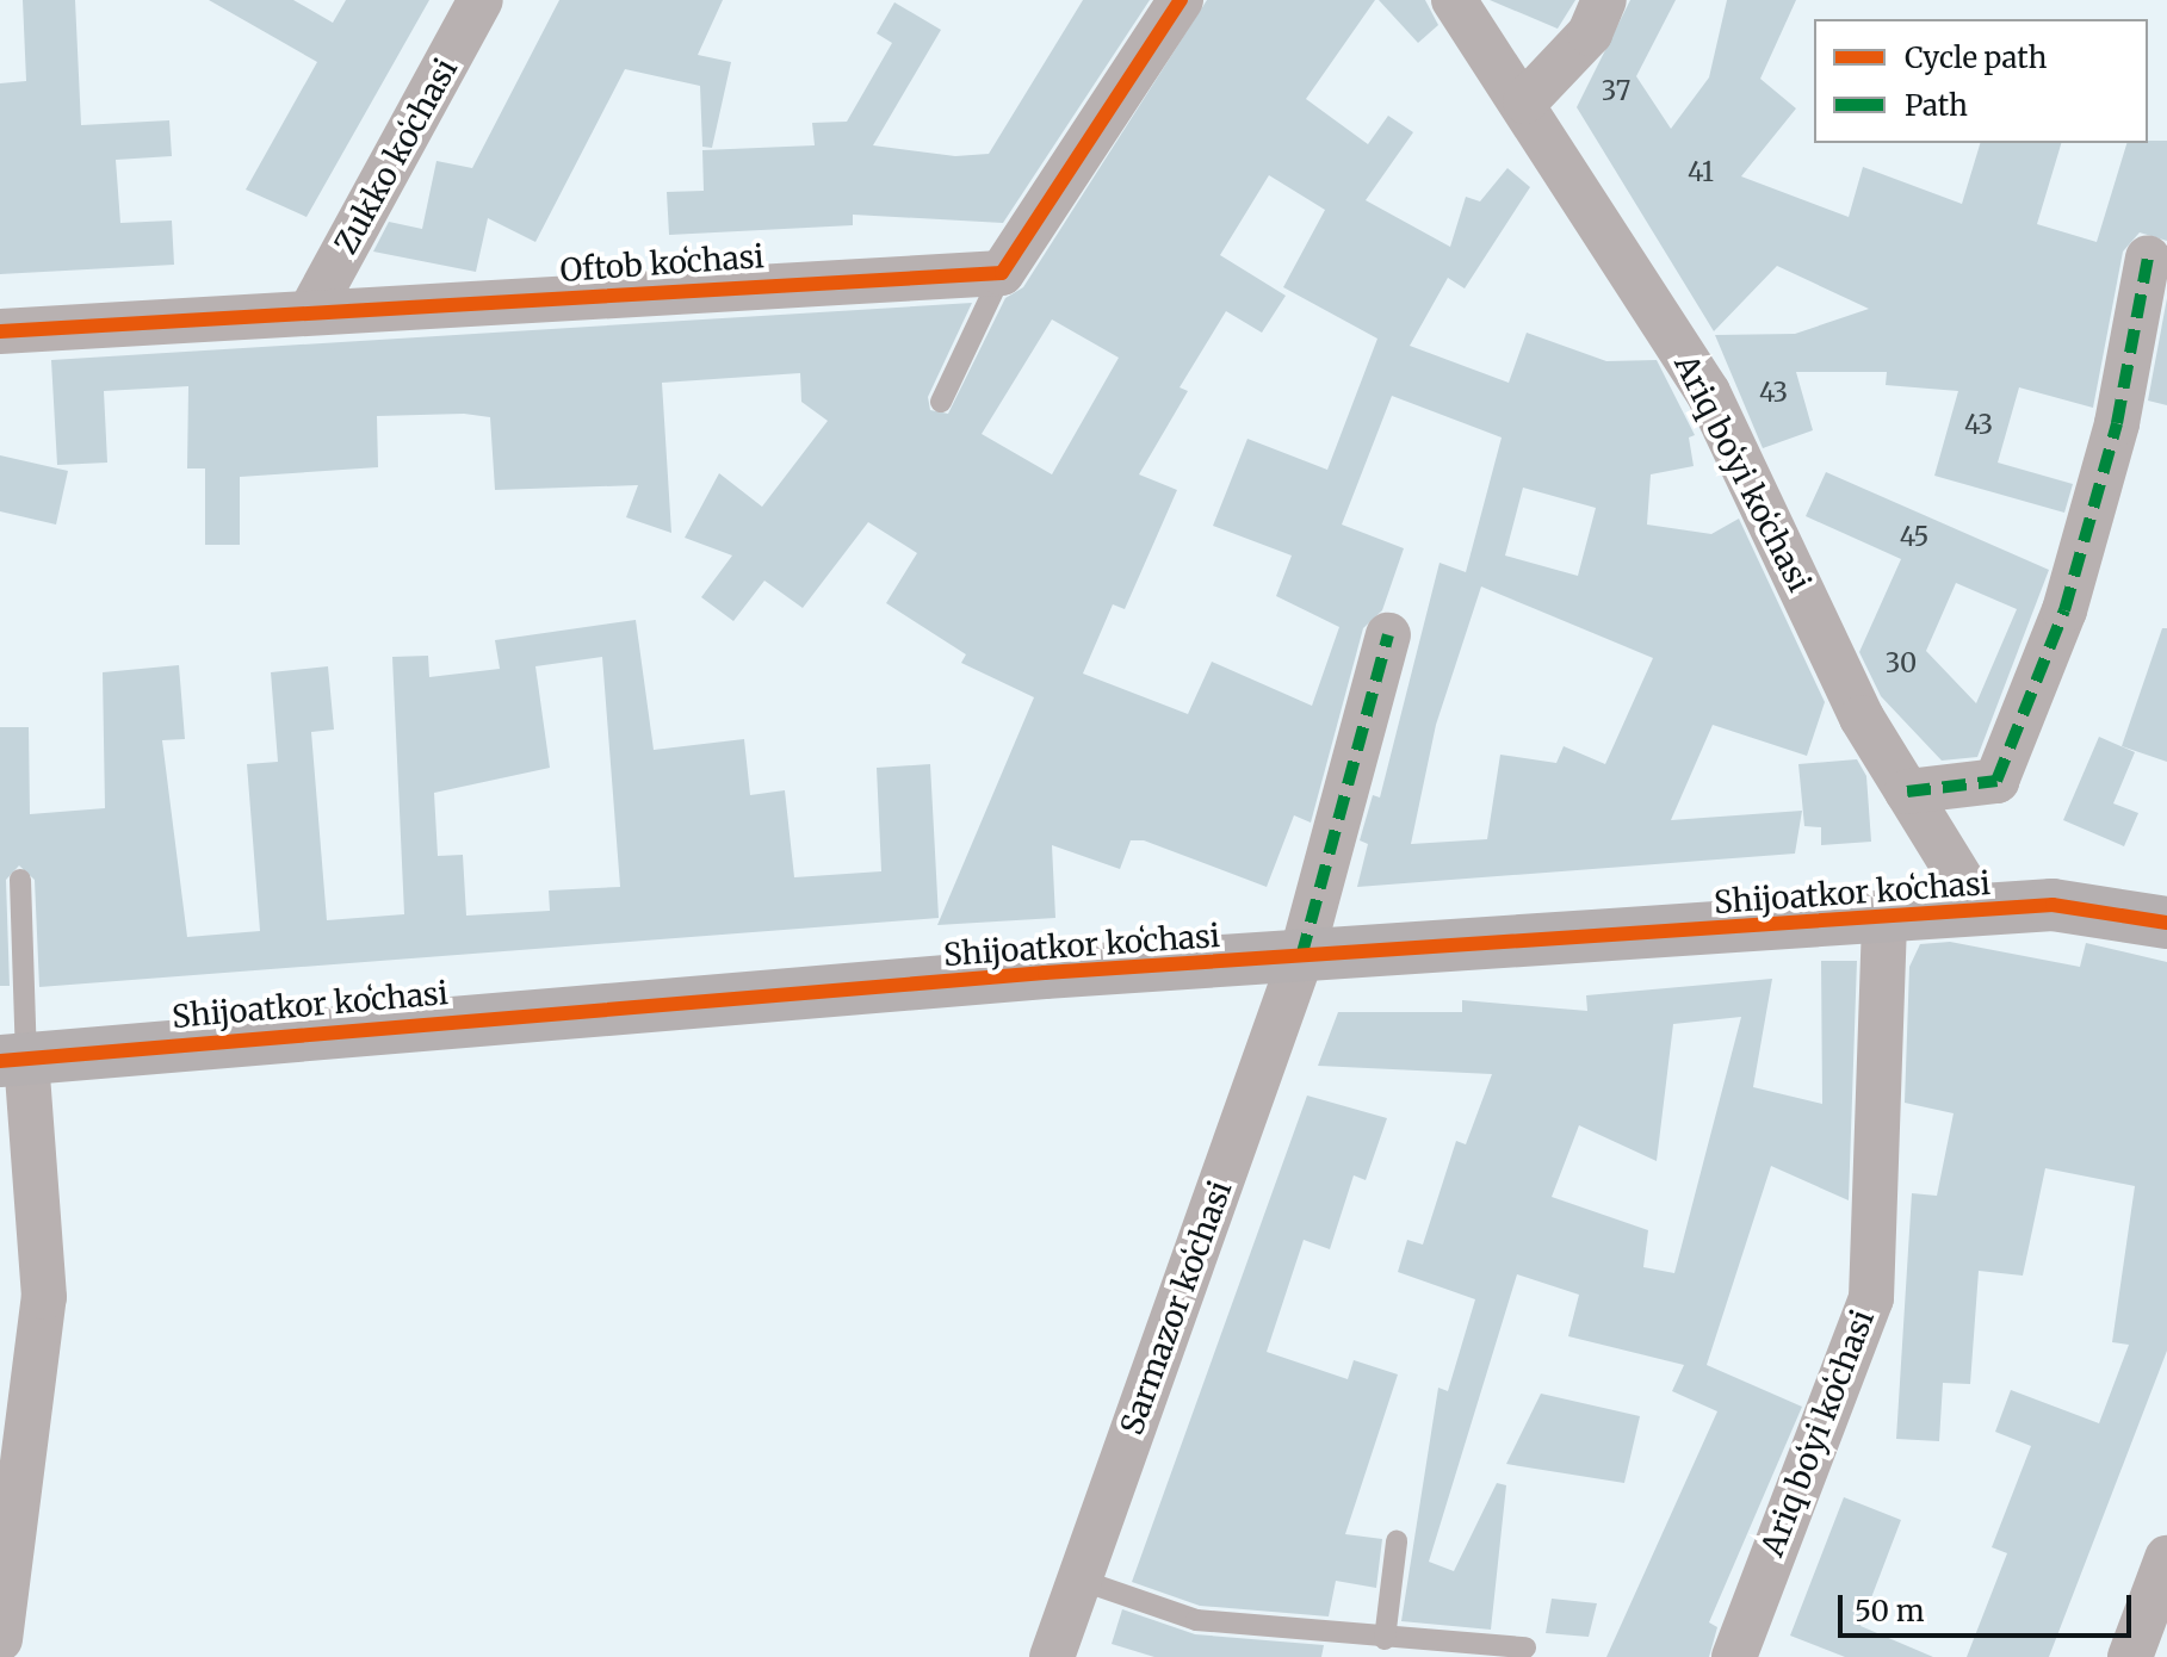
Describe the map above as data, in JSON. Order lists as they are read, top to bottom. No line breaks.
{"streets":{"street":["Zukko koʻchasi","Oftob koʻchasi","Ariq boʻyi koʻchasi","Shijoatkor koʻchasi","Sarmazor koʻchasi"]},"crossings":[["Zukko koʻchasi","Oftob koʻchasi"],["Ariq boʻyi koʻchasi","Shijoatkor koʻchasi"],["Shijoatkor koʻchasi","Sarmazor koʻchasi"]],"house_numbers":["37","41","43","43","45","30"],"legend":["Cycle path","Path"],"scale_bar":"50 m"}
